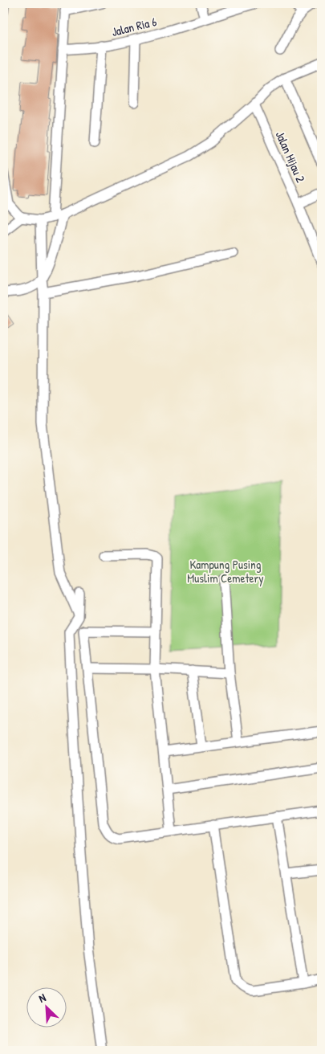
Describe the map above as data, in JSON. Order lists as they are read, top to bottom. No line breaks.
{"streets":{"street":["Jalan Ria 6","Jalan Hijau 2"]},"parks":["Kampung Pusing Muslim Cemetery"],"north":"top left"}
